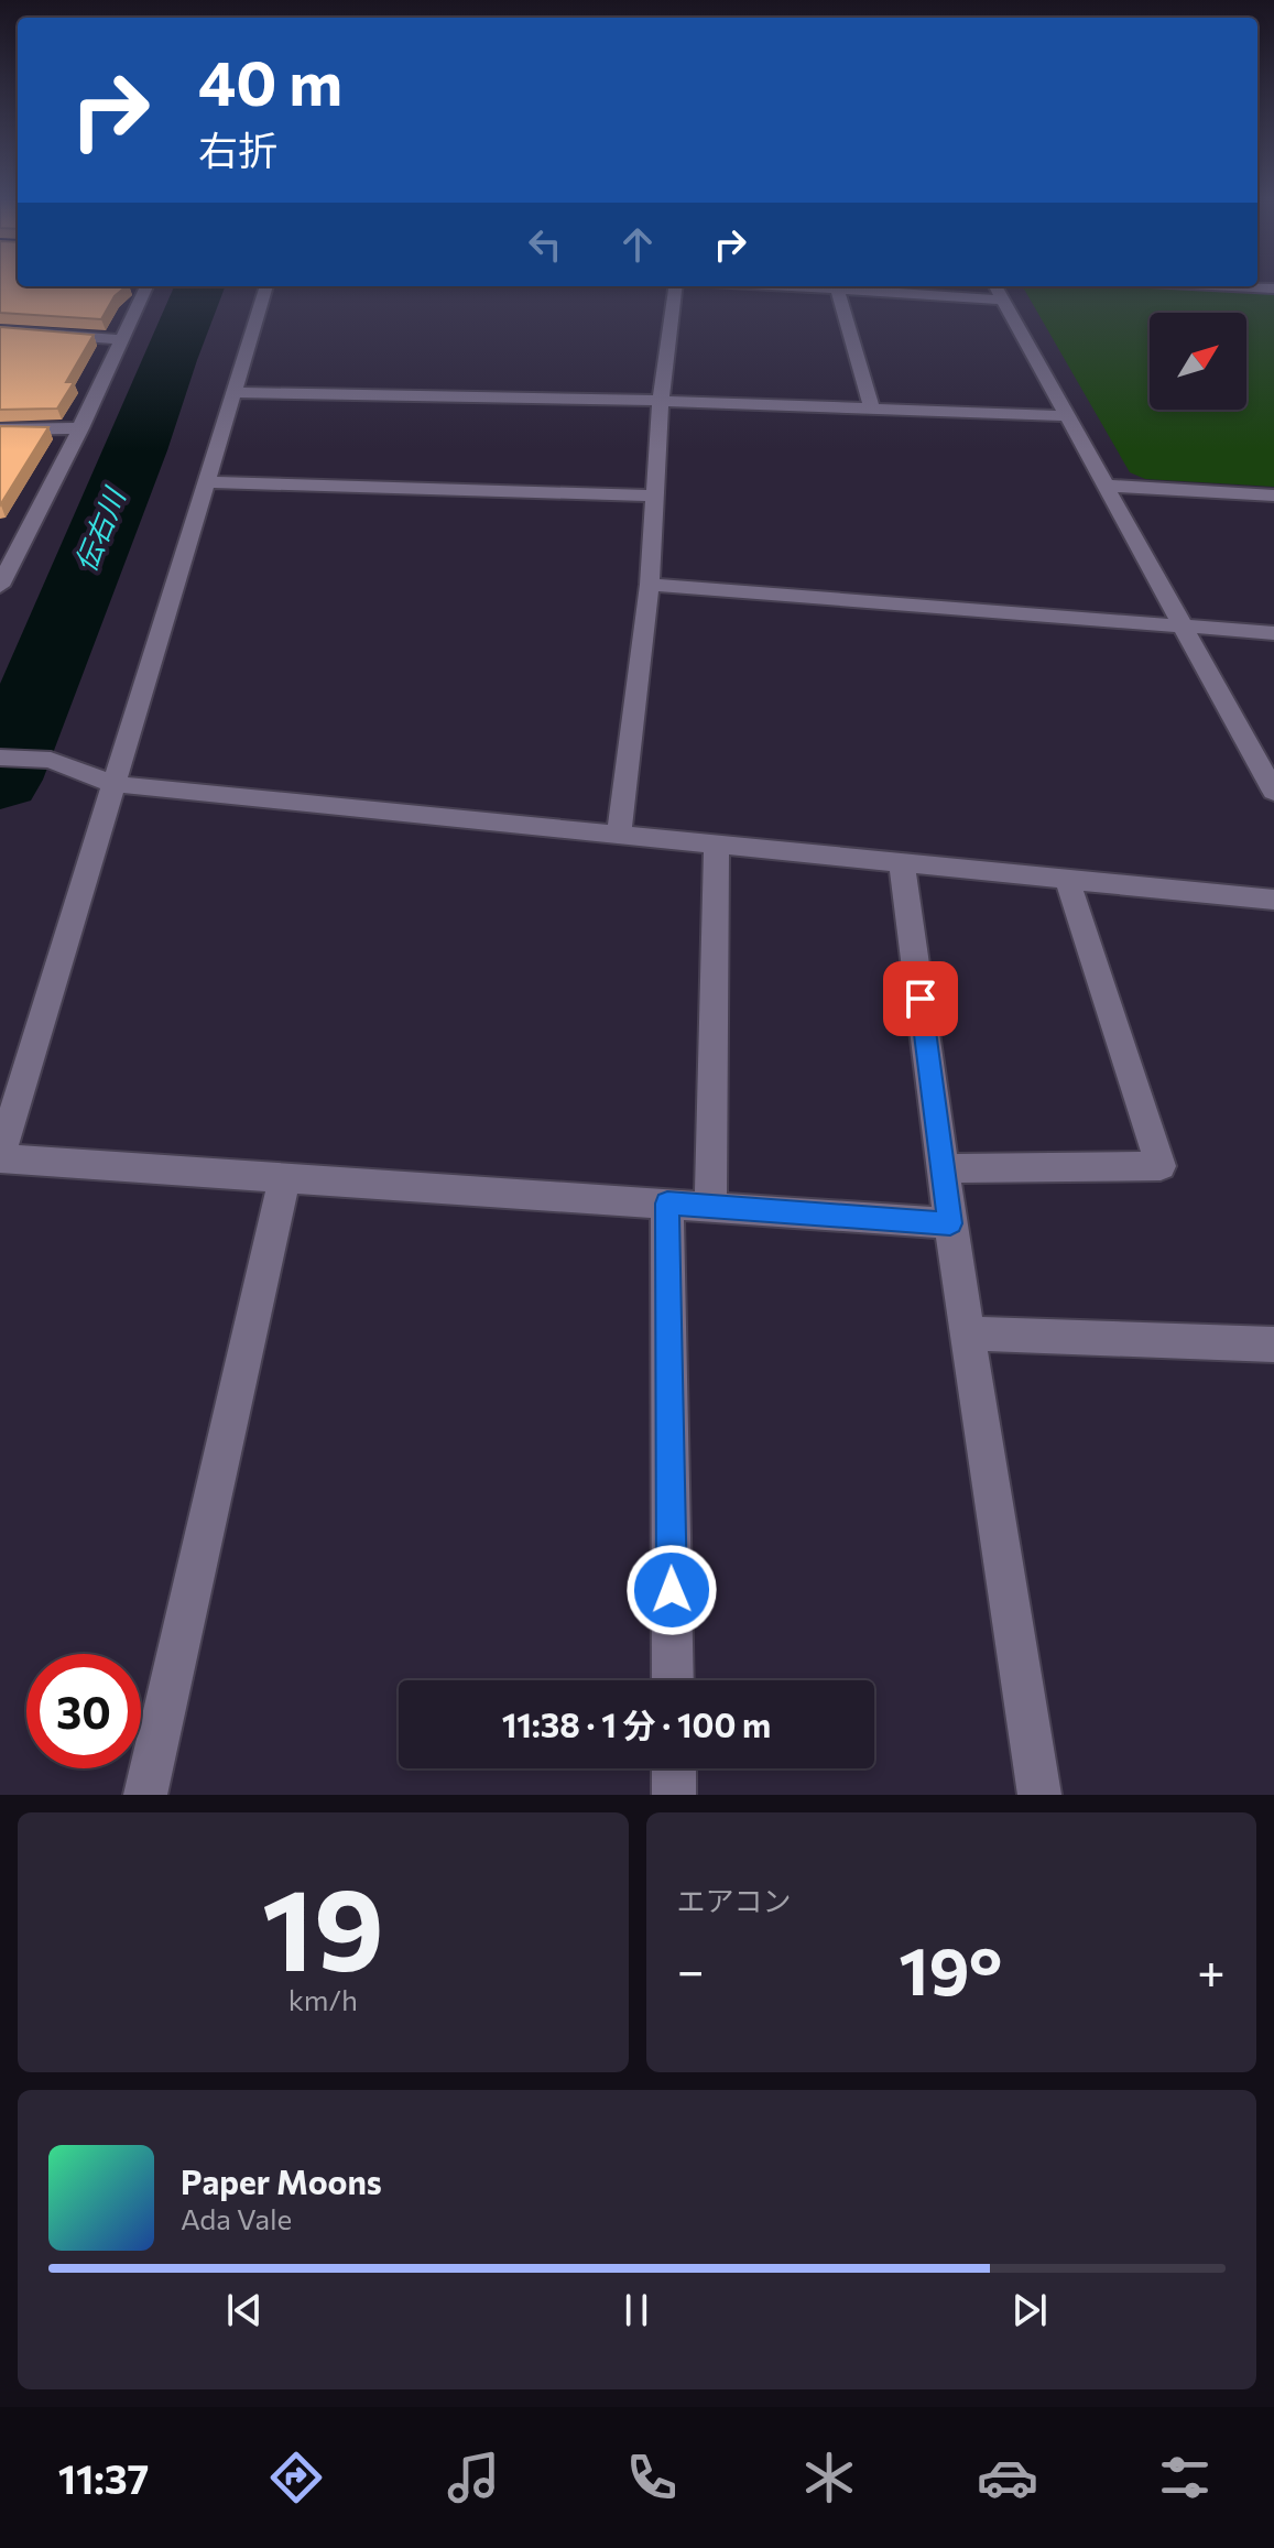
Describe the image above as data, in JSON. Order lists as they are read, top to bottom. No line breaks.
{"water":["伝右川"],"north":"top right","page":{"turn":["40 m","右折"],"limit":"30","trip":"11:38 · 1 分 · 100 m","tile":[["19","km/h"],"エアコン"],"heat":["−","19°","+"],"song":["Paper Moons","Ada Vale"],"tabs":"11:37"}}
